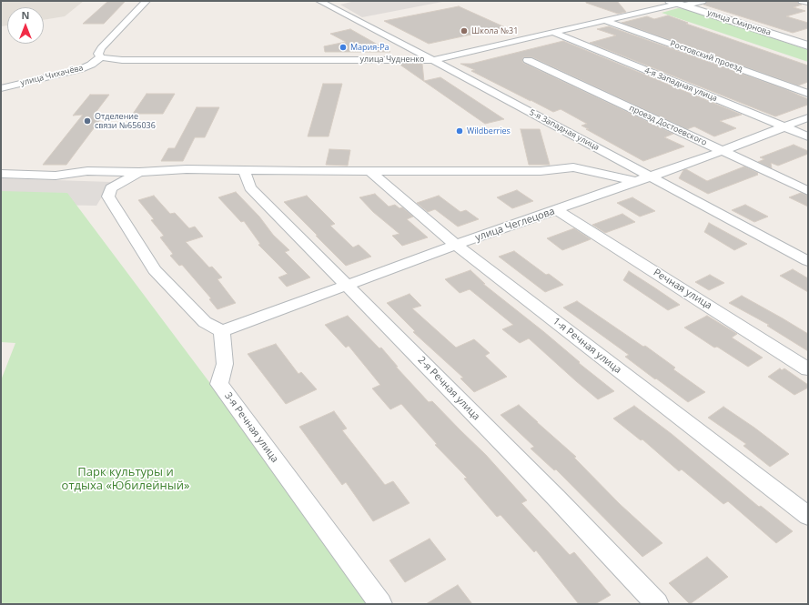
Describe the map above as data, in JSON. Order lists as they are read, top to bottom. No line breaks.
{"streets":{"street":["улица Смирнова","Ростовский проезд","улица Чудненко","улица Чихачёва","4-я Западная улица","проезд Достоевского","5-я Западная улица","улица Чеглецова","Речная улица","1-я Речная улица","2-я Речная улица","3-я Речная улица"]},"crossings":[["улица Смирнова","улица Чудненко"],["Ростовский проезд","улица Чудненко"],["улица Чудненко","улица Чихачёва"],["улица Чудненко","4-я Западная улица"],["улица Чудненко","5-я Западная улица"],["4-я Западная улица","улица Чеглецова"],["проезд Достоевского","улица Чеглецова"],["5-я Западная улица","улица Чеглецова"],["улица Чеглецова","Речная улица"],["улица Чеглецова","1-я Речная улица"],["улица Чеглецова","2-я Речная улица"],["улица Чеглецова","3-я Речная улица"]],"parks":["Парк культуры и отдыха «Юбилейный»"],"places":["Школа №31","Мария-Ра","Отделение связи №656036","Wildberries"],"north":"top"}
